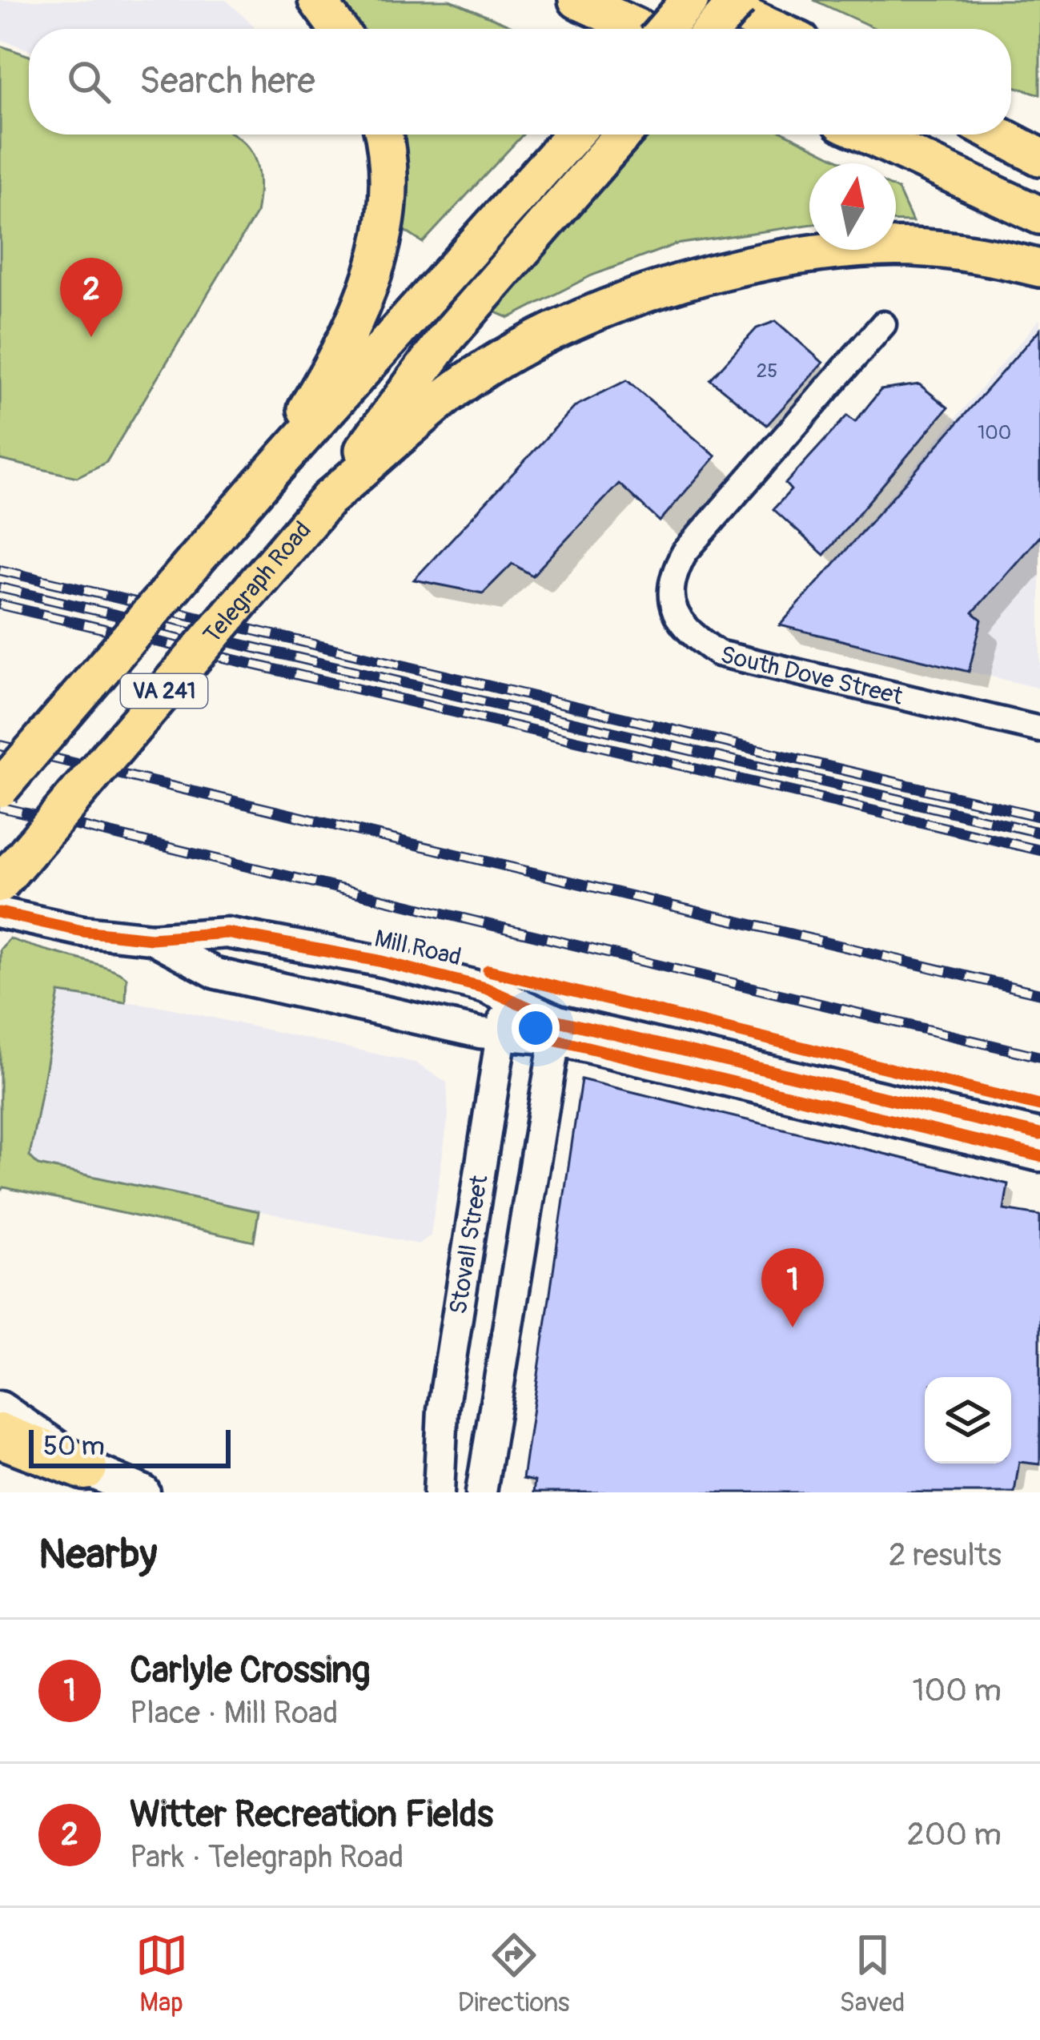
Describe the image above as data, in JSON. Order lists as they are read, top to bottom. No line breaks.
{"streets":{"main road":["Telegraph Road","VA 241"],"street":["South Dove Street","Mill Road","Stovall Street"]},"crossings":[["Mill Road","Stovall Street"]],"house_numbers":["25","100"],"scale_bar":"50 m","north":"top","page":{"search":"Search here","pins":["2","1"],"scale":"50 m","heading":["Nearby","2 results"],"list":[{"mark":"1","name":"Carlyle Crossing","note":"Place · Mill Road","value":"100 m"},{"mark":"2","name":"Witter Recreation Fields","note":"Park · Telegraph Road","value":"200 m"}],"nav":["Map","Directions","Saved"]}}
